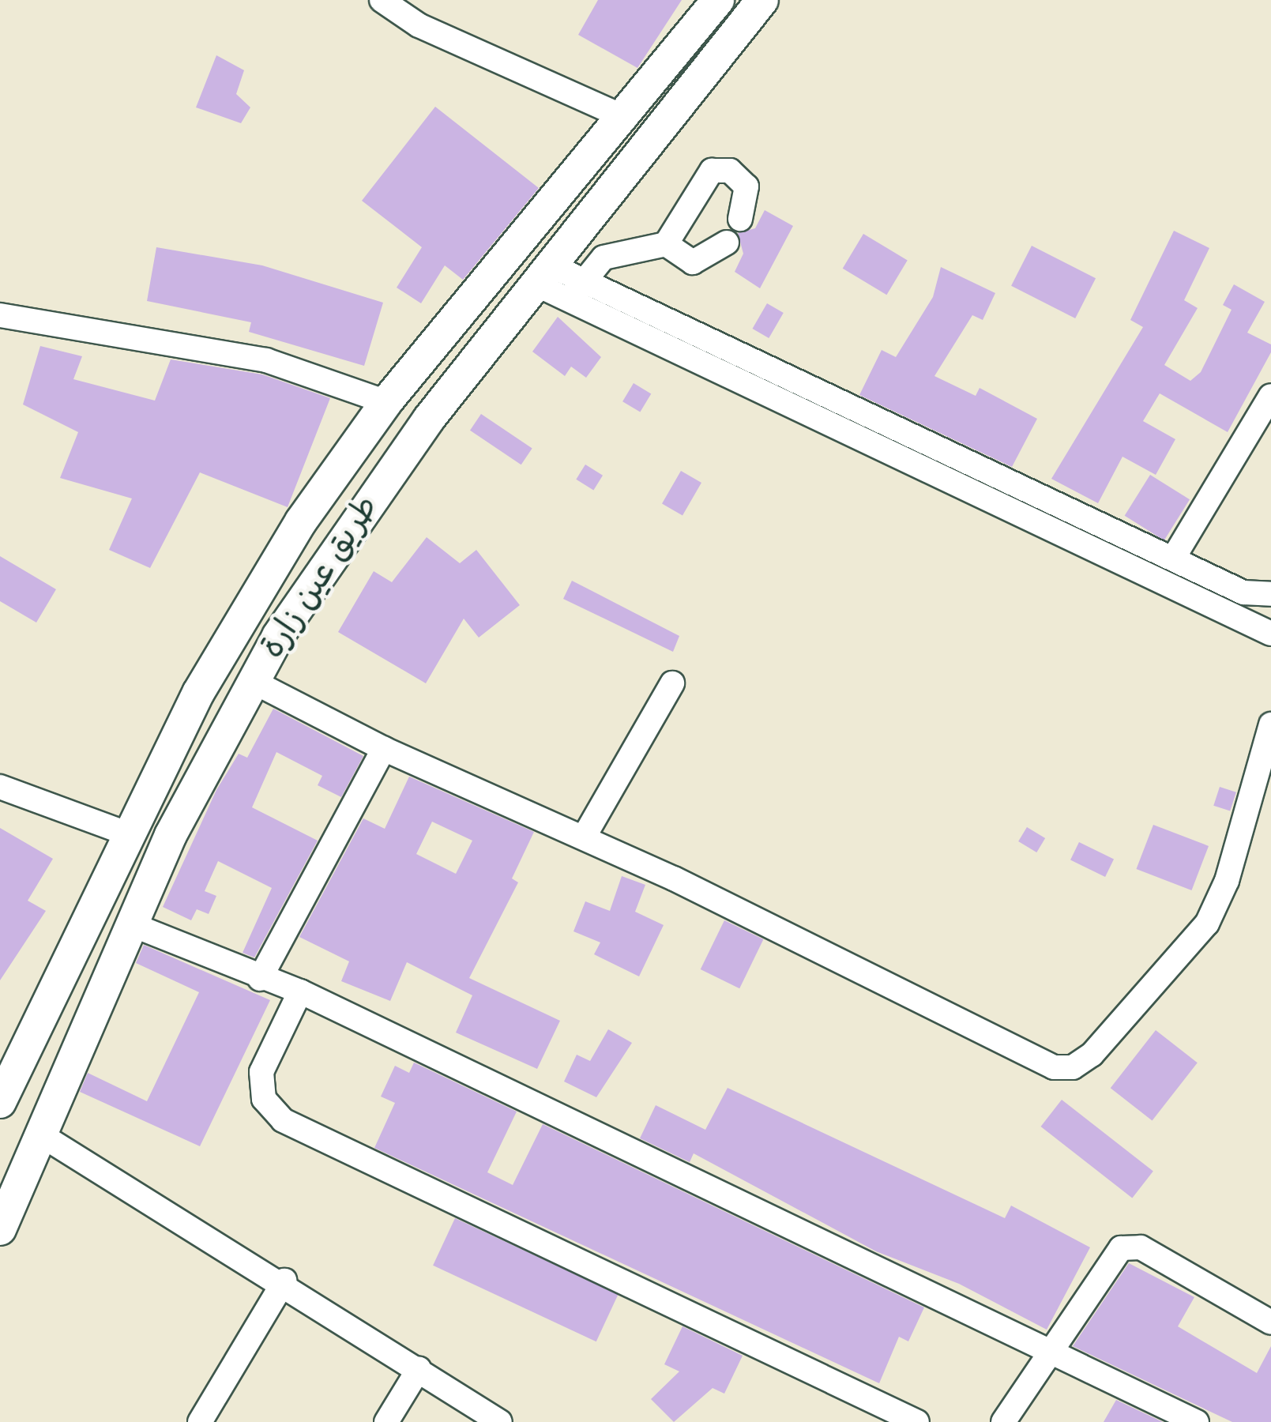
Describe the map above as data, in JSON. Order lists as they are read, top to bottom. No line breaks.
{"streets":{"main road":["طريق عين زارة"]}}
